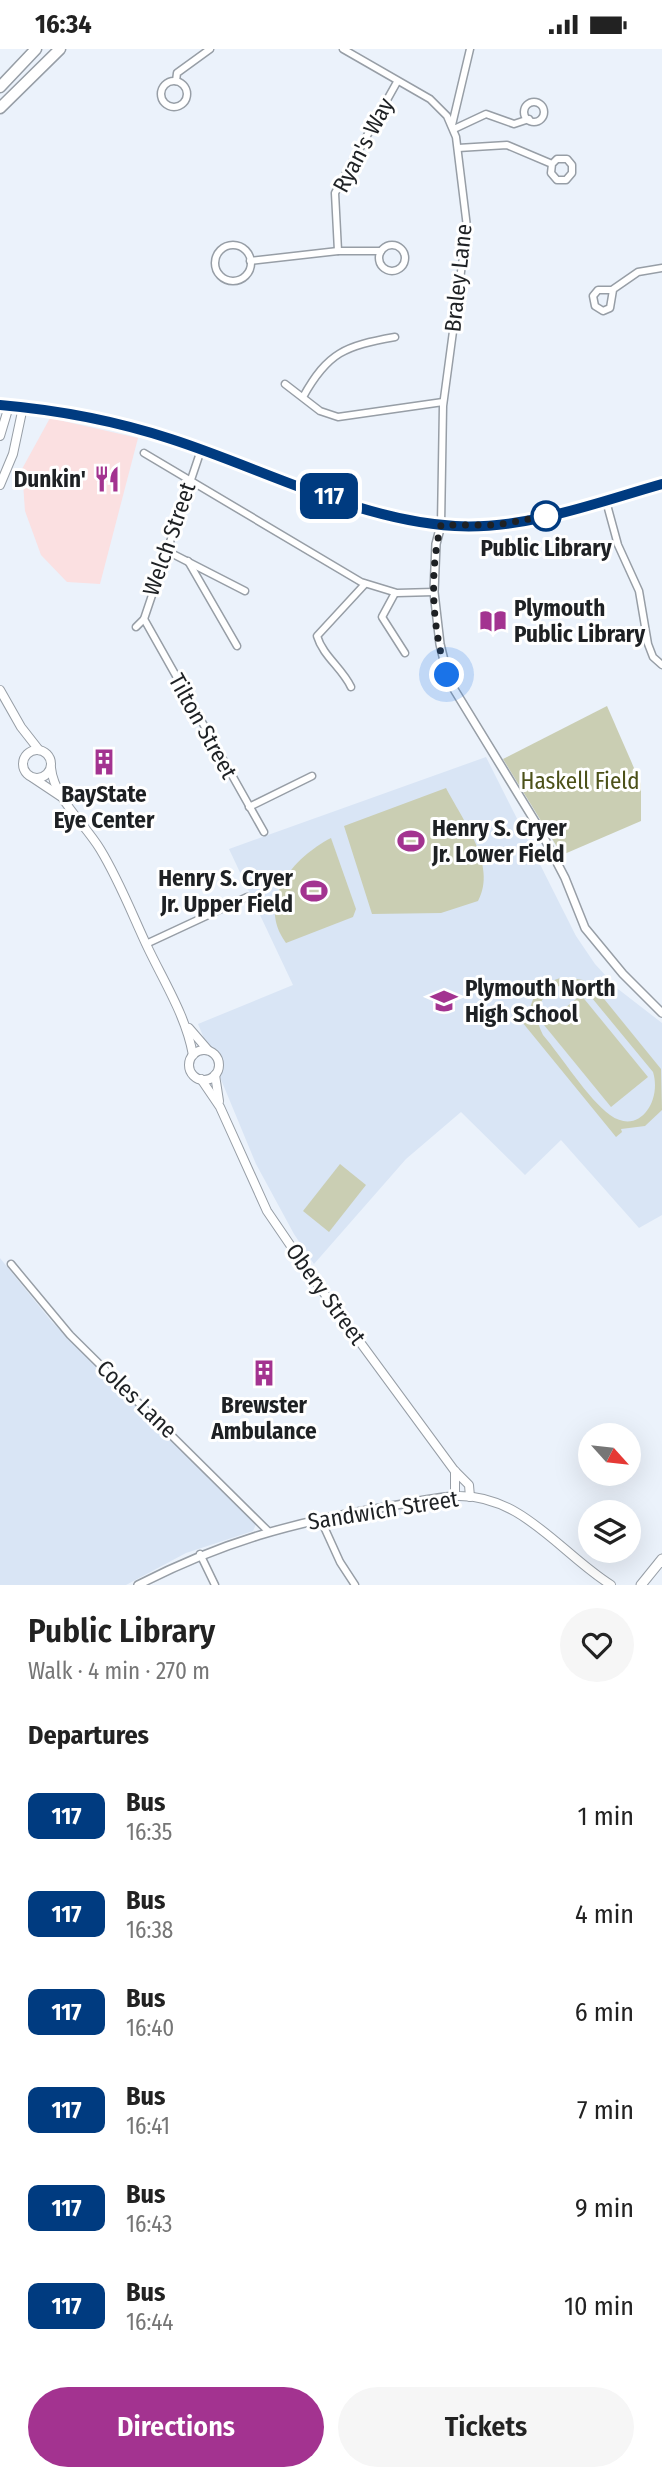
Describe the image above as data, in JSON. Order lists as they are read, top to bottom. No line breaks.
{"streets":{"main road":["Obery Street","Sandwich Street"],"street":["Ryan's Way","Braley Lane","Welch Street","Tilton Street","Coles Lane"]},"crossings":[["Ryan's Way","Braley Lane"],["Welch Street","Tilton Street"],["Obery Street","Sandwich Street"],["Coles Lane","Sandwich Street"]],"parks":["Haskell Field"],"places":{"restaurant":["Dunkin'"],"other":["Public Library"],"library":["Plymouth Public Library"],"building":["BayState Eye Center","Brewster Ambulance"],"sports":["Henry S. Cryer Jr. Lower Field","Henry S. Cryer Jr. Upper Field"],"school or university":["Plymouth North High School"]},"lines":["bus line 117"],"north":"bottom right","page":{"status":"16:34","on_map":"117","heading":[["Public Library","Walk · 4 min · 270 m"],"Departures"],"list":[{"mark":"117","name":"Bus","note":"16:35","value":"1 min"},{"mark":"117","name":"Bus","note":"16:38","value":"4 min"},{"mark":"117","name":"Bus","note":"16:40","value":"6 min"},{"mark":"117","name":"Bus","note":"16:41","value":"7 min"},{"mark":"117","name":"Bus","note":"16:43","value":"9 min"},{"mark":"117","name":"Bus","note":"16:44","value":"10 min"}],"buttons":["Directions","Tickets"]}}
